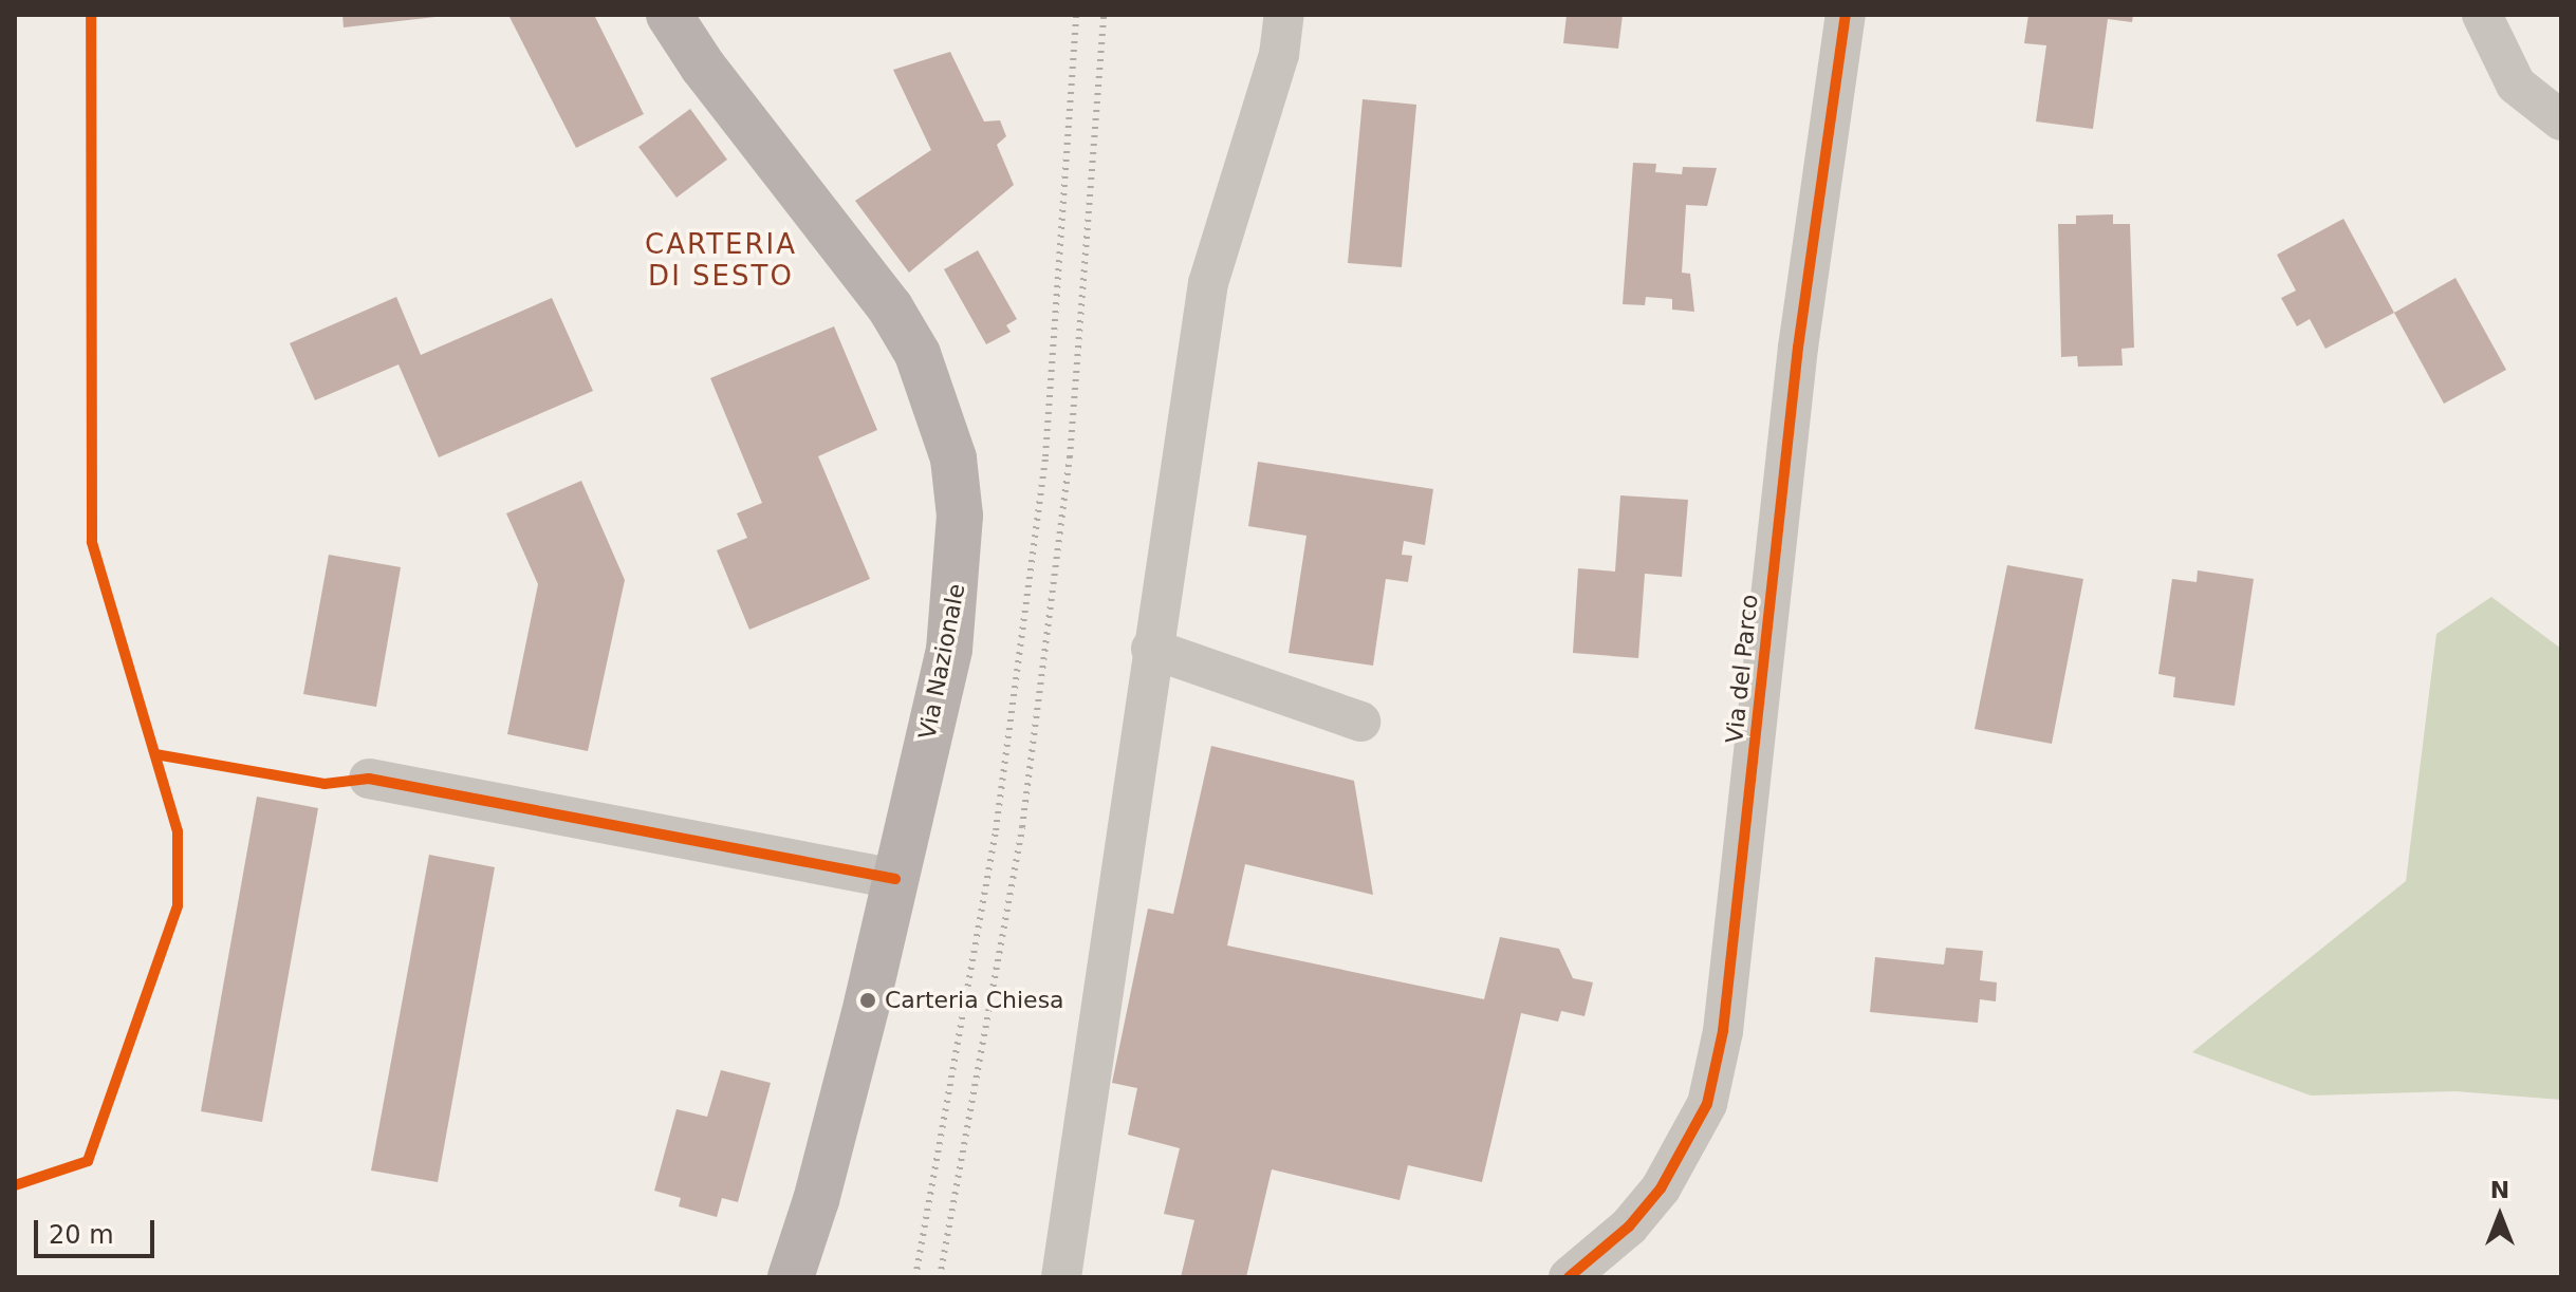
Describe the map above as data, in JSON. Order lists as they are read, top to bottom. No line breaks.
{"streets":{"main road":["Via Nazionale"],"street":["Via del Parco"]},"districts":["CARTERIA DI SESTO"],"places":["Carteria Chiesa"],"scale_bar":"20 m","north":"top"}
